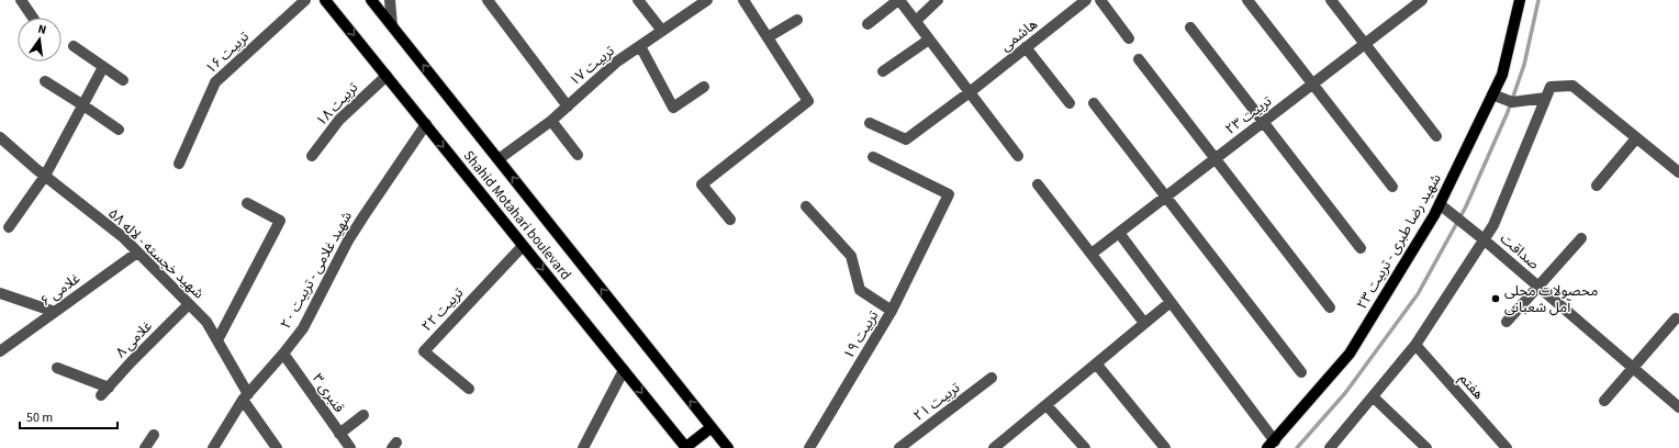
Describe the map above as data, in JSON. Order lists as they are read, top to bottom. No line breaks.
{"streets":{"main road":["Shahid Motahari boulevard","شهید رضا طبری - تربیت ۲۳"],"street":["هاشمی","تربیت ۱۶","تربیت ۱۷","تربیت ۱۸","تربیت ۲۳","صداقت","شهید خجسته - لاله ۵۸","شهید غلامی - تربیت ۲۰","غلامی ۶","تربیت ۲۲","تربیت ۱۹","غلامی ۸","هفتم","قنبری ۳","تربیت ۲۱"]},"crossings":[["تربیت ۱۷","Shahid Motahari boulevard"],["تربیت ۱۸","Shahid Motahari boulevard"],["Shahid Motahari boulevard","شهید غلامی - تربیت ۲۰"],["Shahid Motahari boulevard","تربیت ۲۲"],["شهید رضا طبری - تربیت ۲۳","صداقت"],["شهید خجسته - لاله ۵۸","شهید غلامی - تربیت ۲۰"],["شهید خجسته - لاله ۵۸","غلامی ۶"],["شهید خجسته - لاله ۵۸","غلامی ۸"],["شهید غلامی - تربیت ۲۰","قنبری ۳"]],"places":["محصولات محلی آمل شعبانی"],"scale_bar":"50 m","north":"top"}
